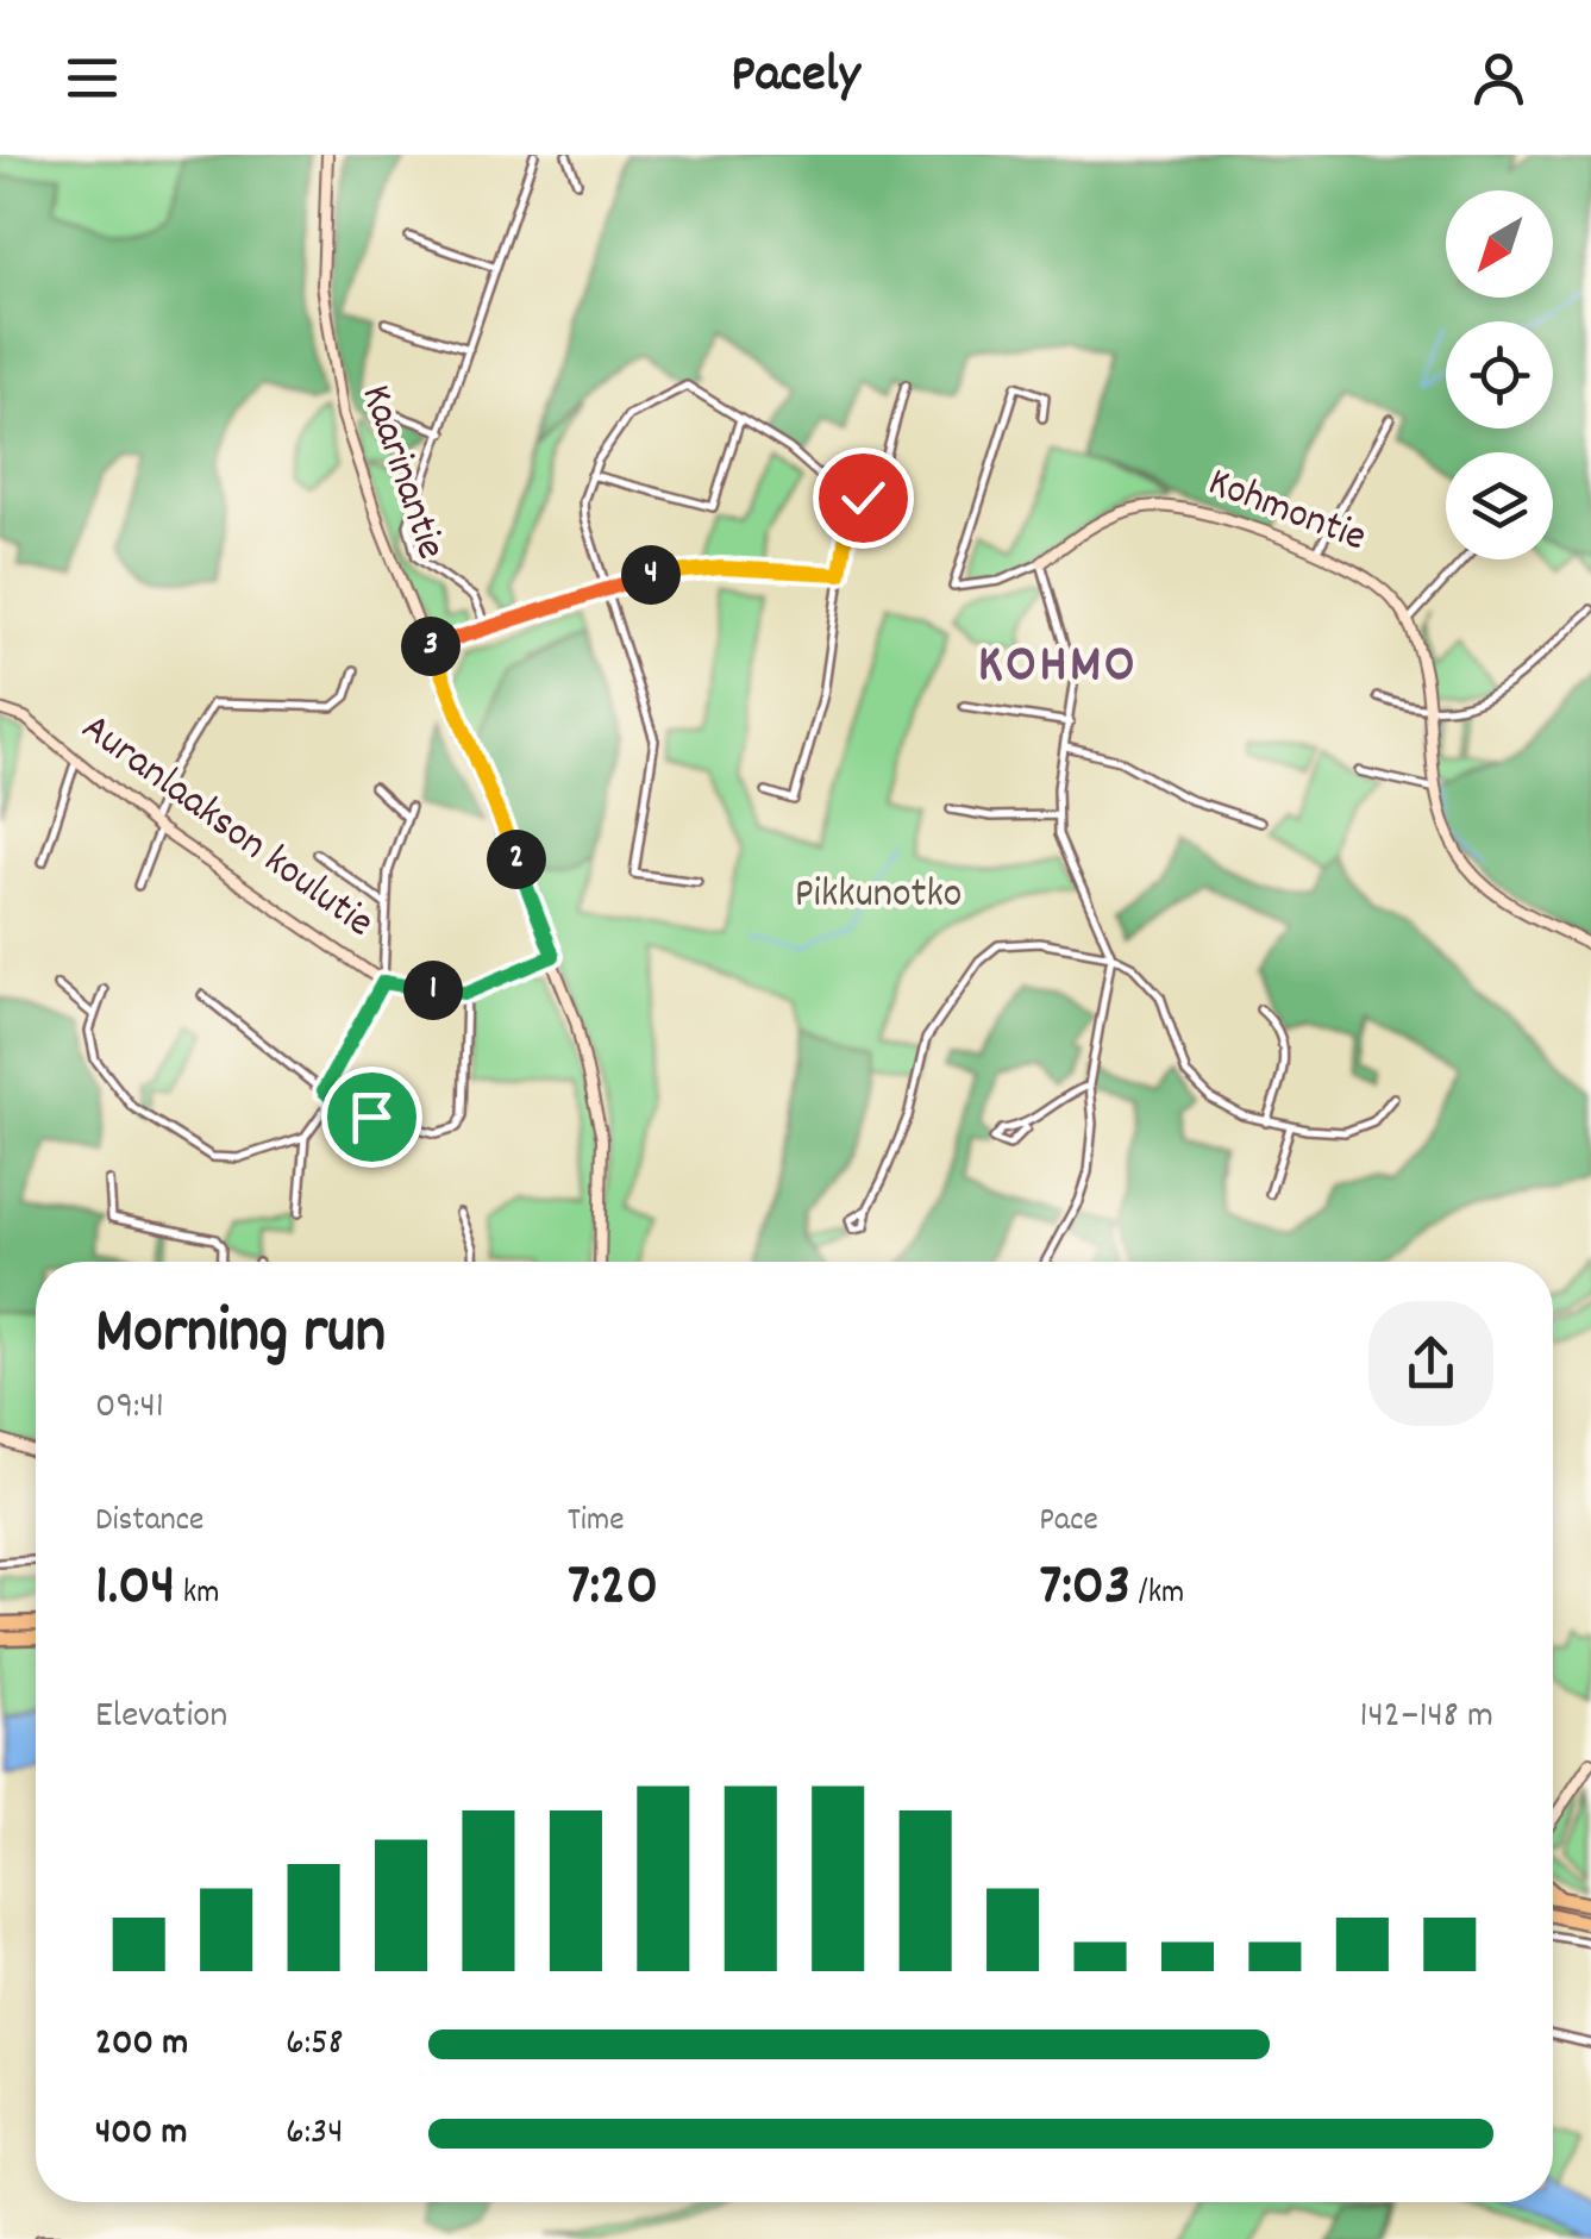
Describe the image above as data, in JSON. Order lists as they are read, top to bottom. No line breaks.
{"streets":{"street":["Kaarinantie","Kohmontie","Auranlaakson koulutie"]},"districts":["KOHMO"],"parks":["Pikkunotko"],"north":"bottom left","page":{"header":"Pacely","pins":["4","3","2","1"],"heading":["Morning run","09:41"],"stats":[["Distance","1.04 km"],["Time","7:20"],["Pace","7:03 /km"]],"chart":["Elevation","142–148 m"],"list":[{"name":"200 m","note":"6:58"},{"name":"400 m","note":"6:34"}]}}
